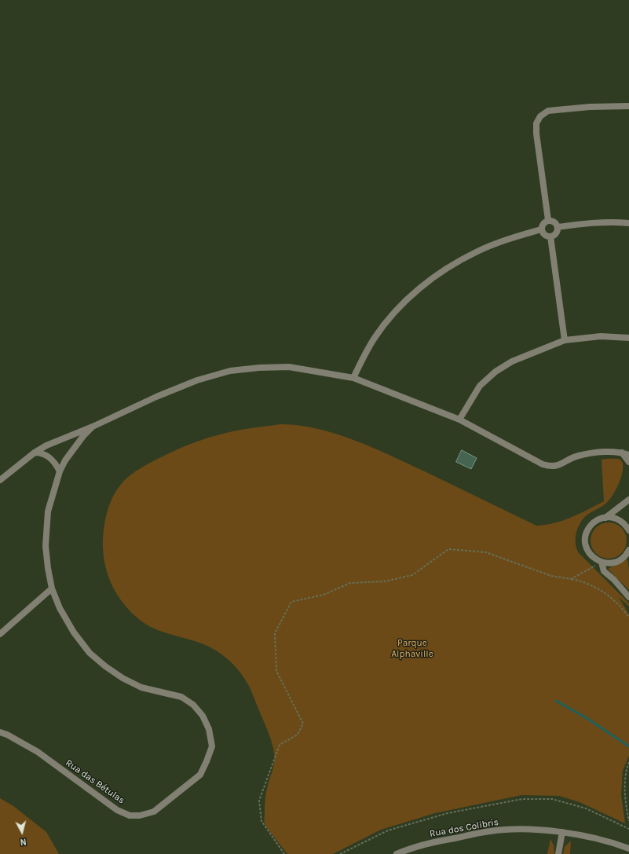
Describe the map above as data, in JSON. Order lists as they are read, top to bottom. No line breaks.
{"streets":{"street":["Rua das Bétulas","Rua dos Colibris"]},"parks":["Parque Alphaville"],"north":"bottom"}
